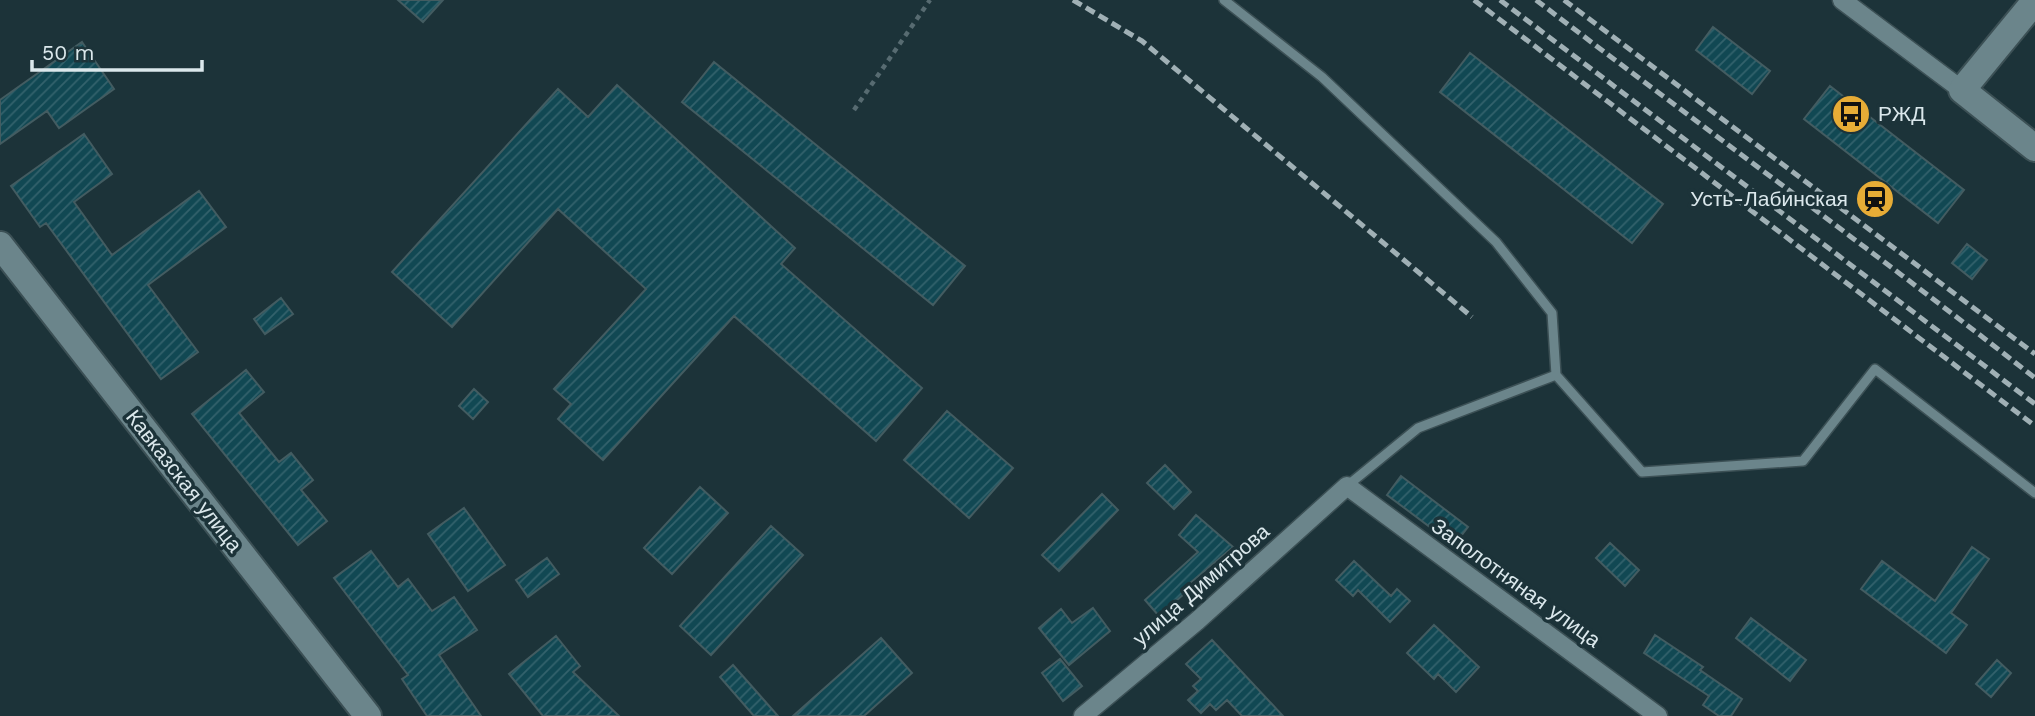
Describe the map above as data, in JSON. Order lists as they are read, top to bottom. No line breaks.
{"streets":{"main road":["Кавказская улица"],"street":["Заполотняная улица","улица Димитрова"]},"crossings":[["Заполотняная улица","улица Димитрова"]],"places":{"bus stop":["РЖД"],"station":["Усть-Лабинская"]},"scale_bar":"50 m"}
